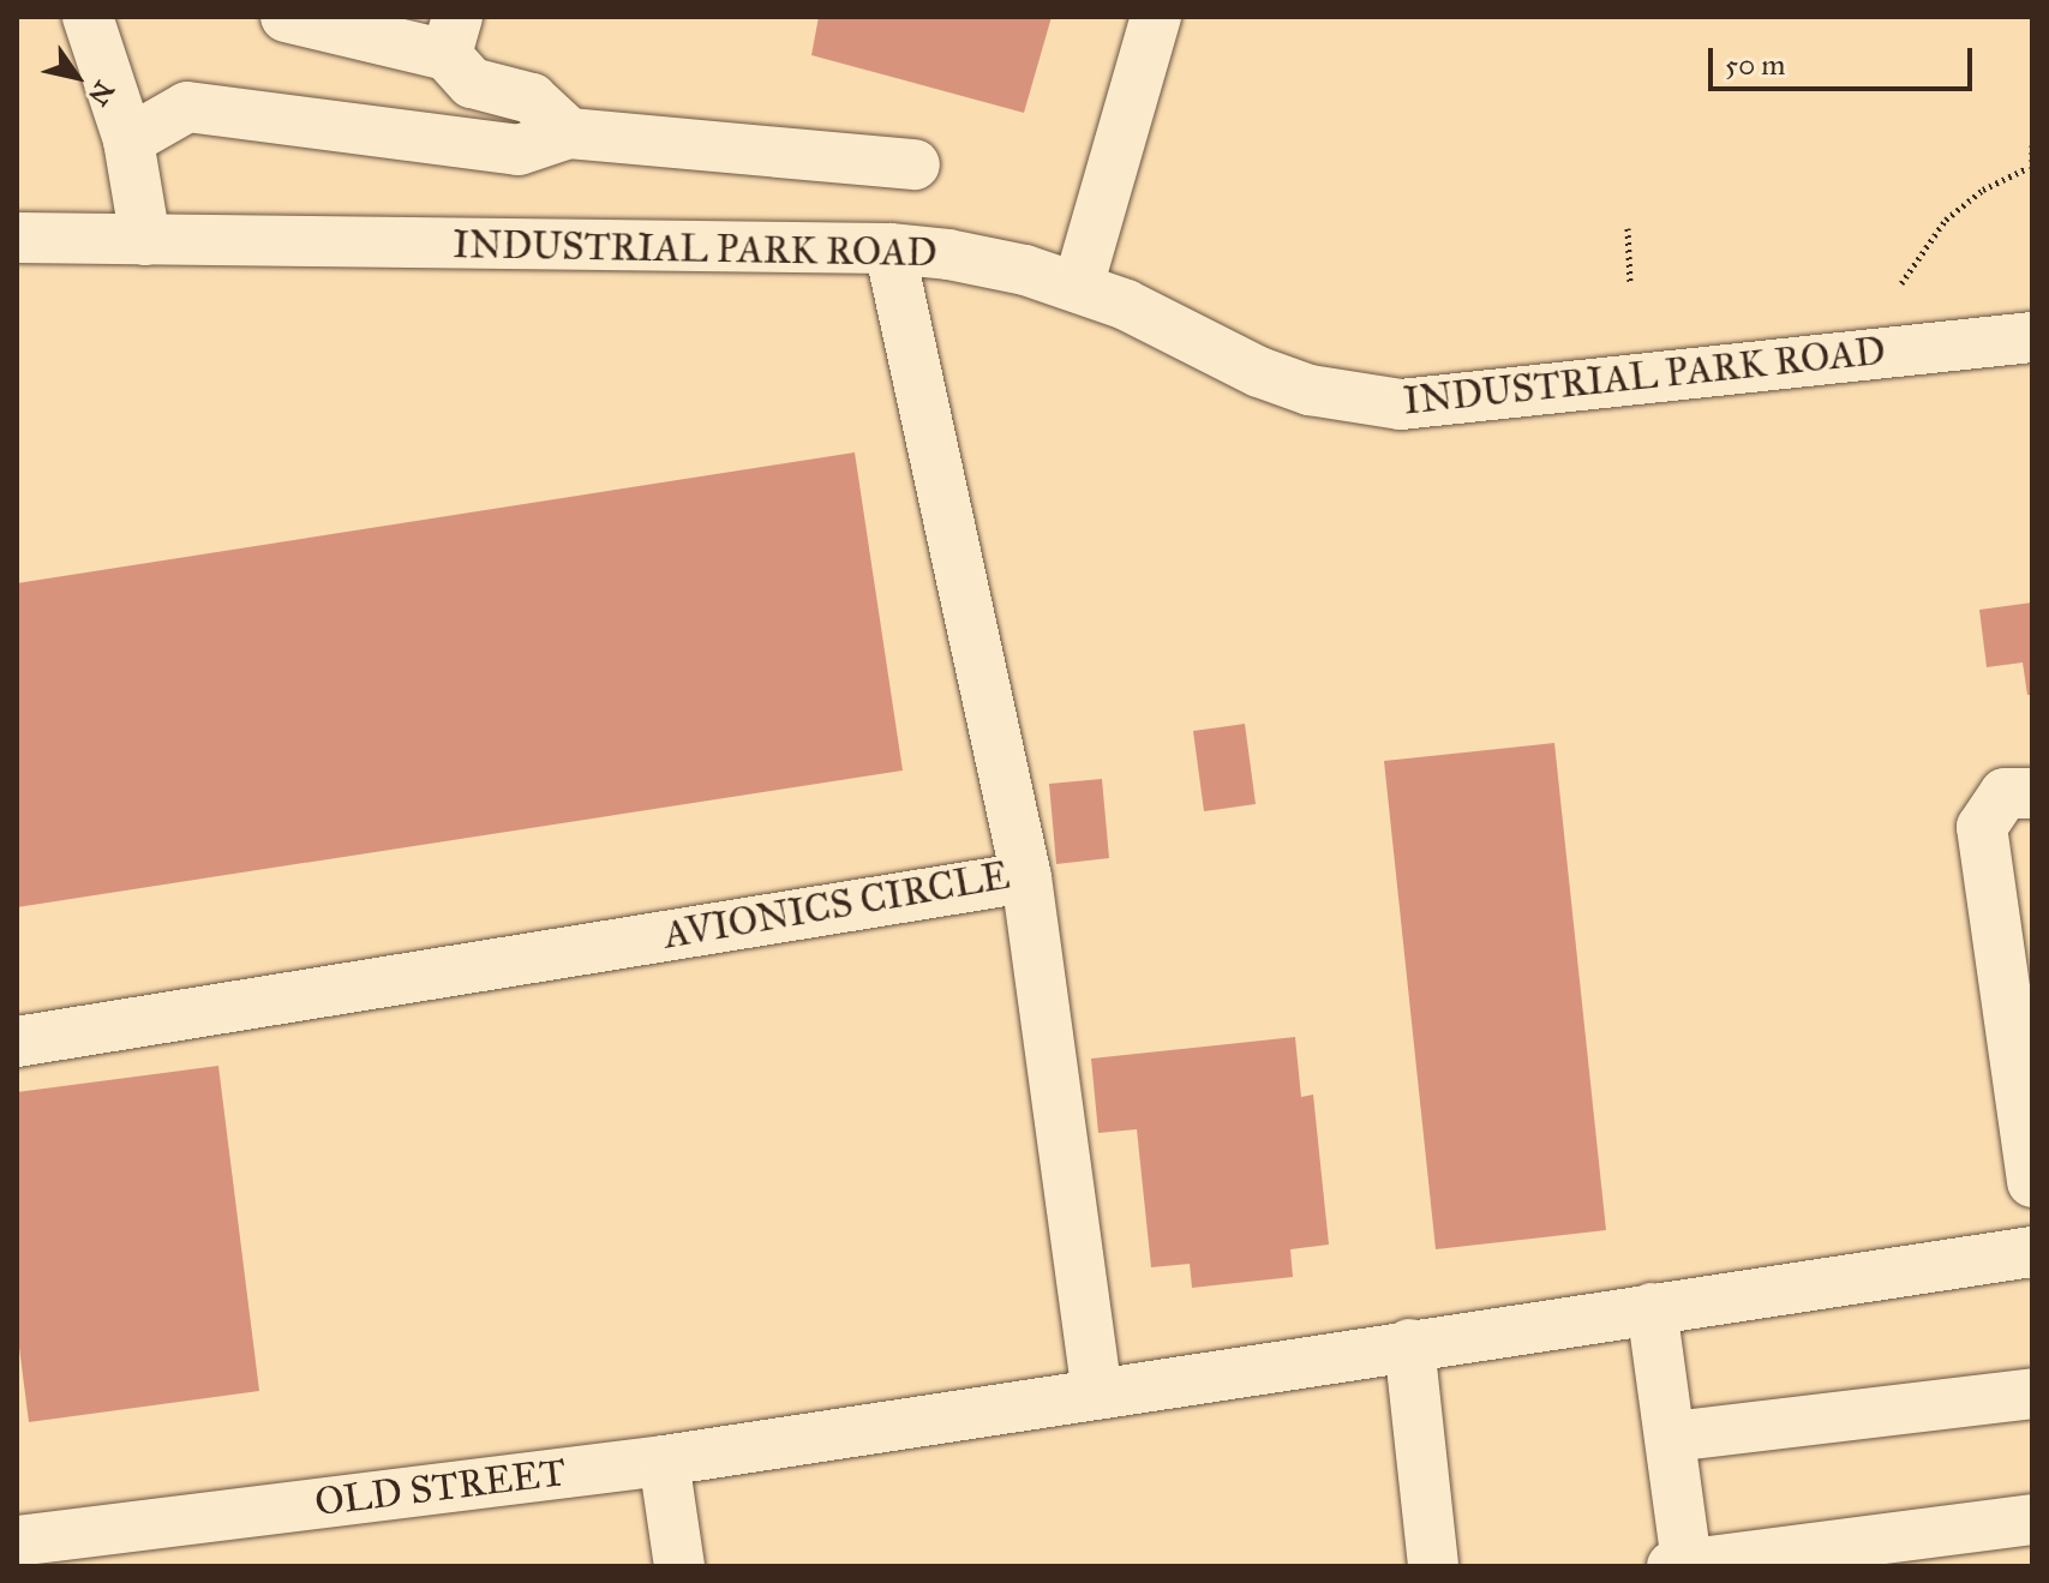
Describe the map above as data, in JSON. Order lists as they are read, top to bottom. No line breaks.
{"streets":{"street":["INDUSTRIAL PARK ROAD","AVIONICS CIRCLE","OLD STREET"]},"crossings":[["INDUSTRIAL PARK ROAD","AVIONICS CIRCLE"]],"scale_bar":"50 m","north":"bottom right"}
